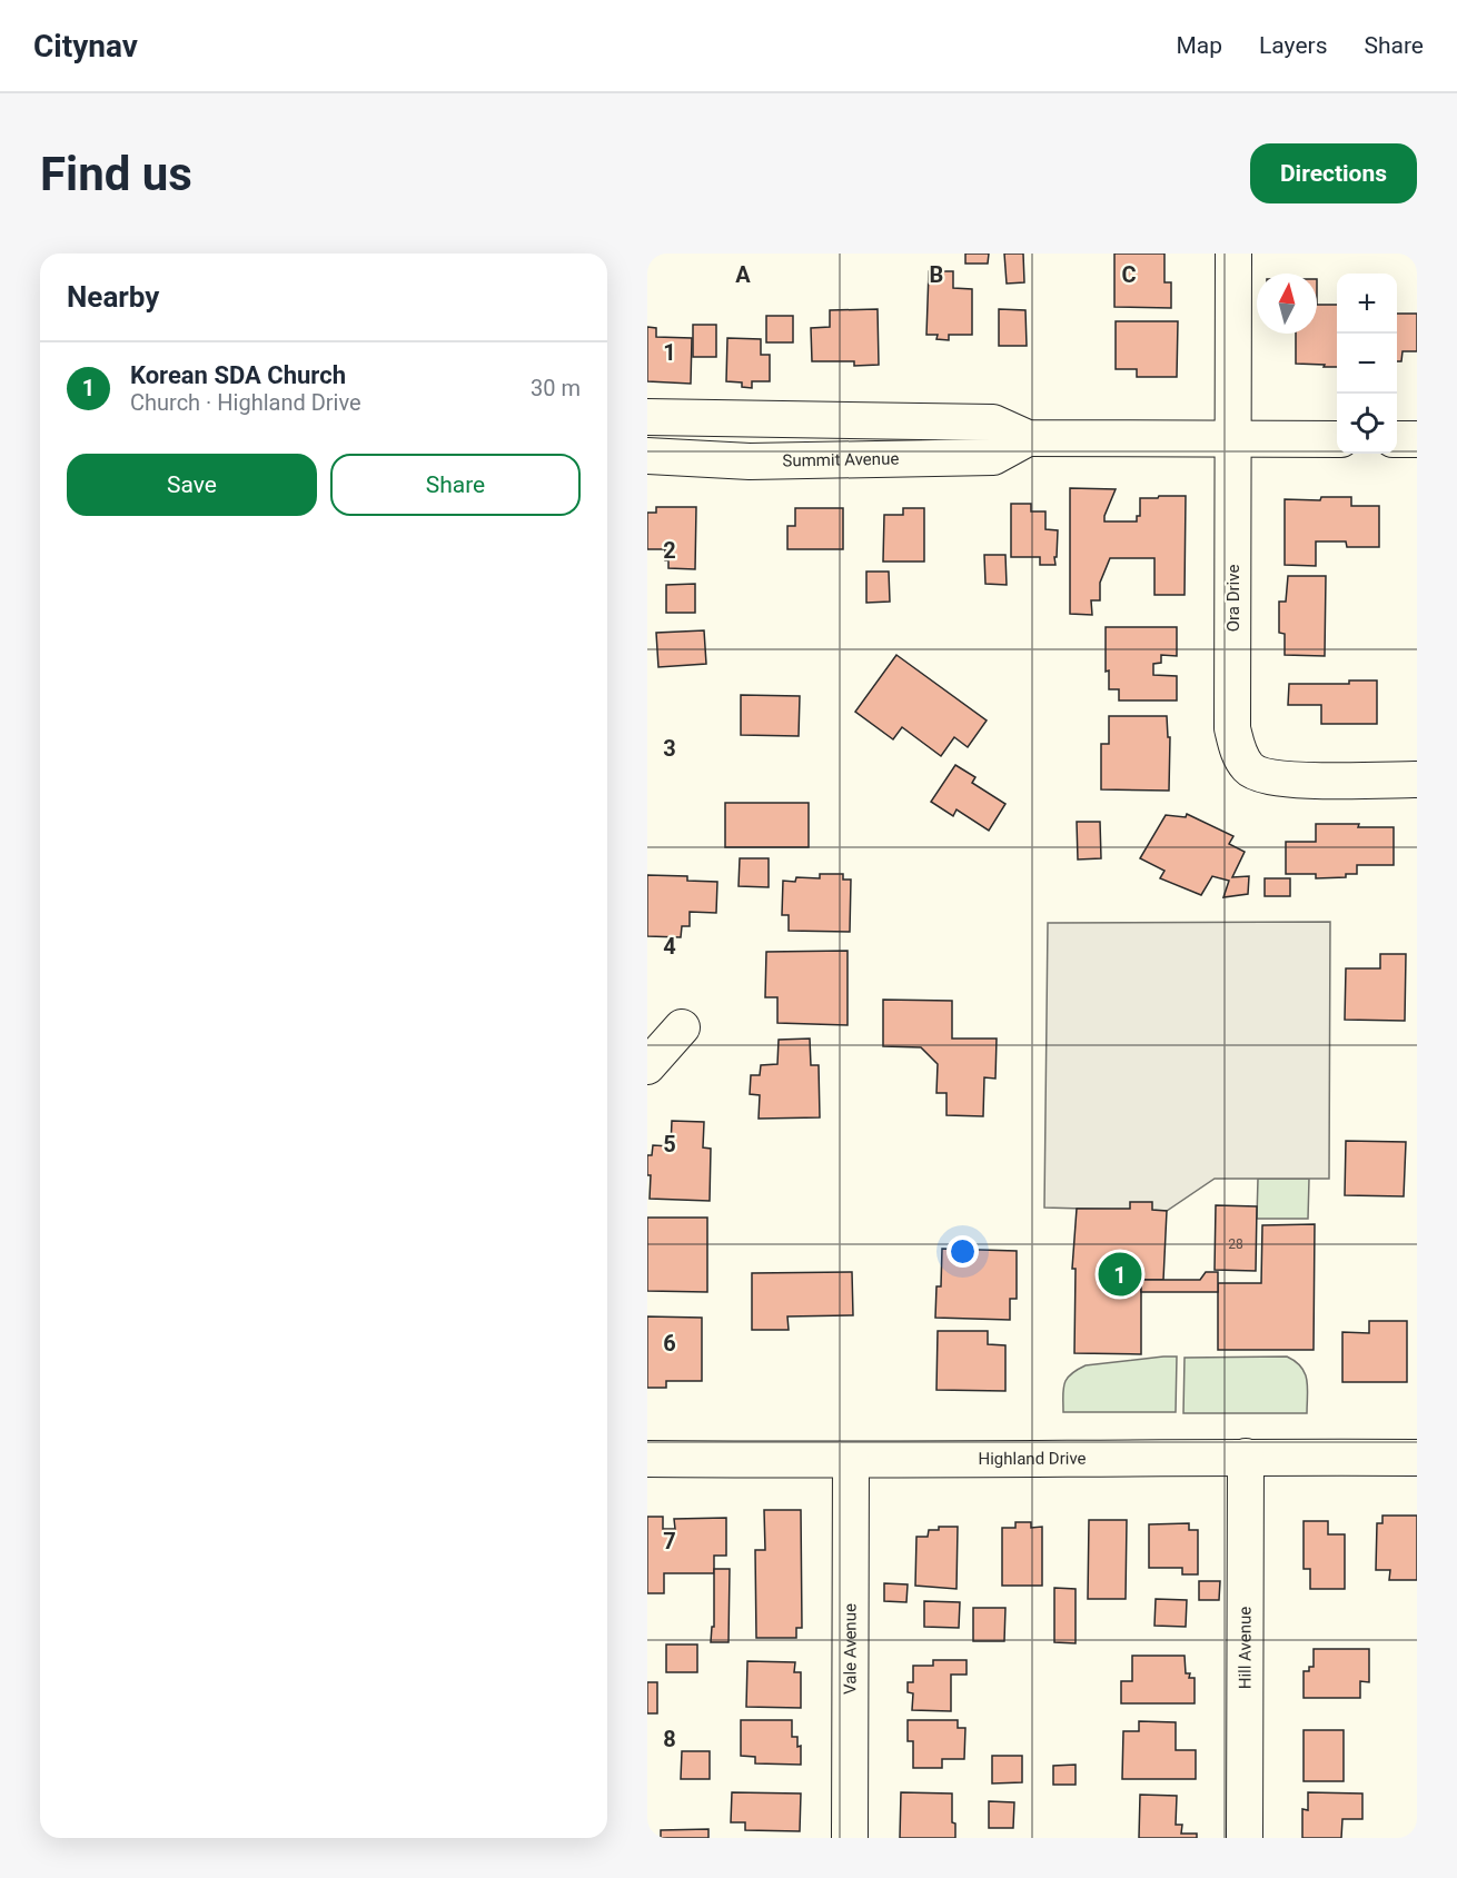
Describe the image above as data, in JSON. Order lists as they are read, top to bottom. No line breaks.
{"streets":{"street":["Summit Avenue","Ora Drive","Highland Drive","Hill Avenue","Vale Avenue"]},"crossings":[["Summit Avenue","Ora Drive"],["Highland Drive","Hill Avenue"],["Highland Drive","Vale Avenue"]],"house_numbers":["28"],"north":"top","page":{"header":"Citynav","nav":["Map","Layers","Share"],"buttons":["Directions",["Save","Share"]],"title":"Find us","heading":"Nearby","map_buttons":["+","−"],"list":[{"mark":"1","name":"Korean SDA Church","note":"Church · Highland Drive","value":"30 m"}],"pins":"1"},"grid":{"columns":["A","B","C"],"rows":["1","2","3","4","5","6","7","8"]}}
